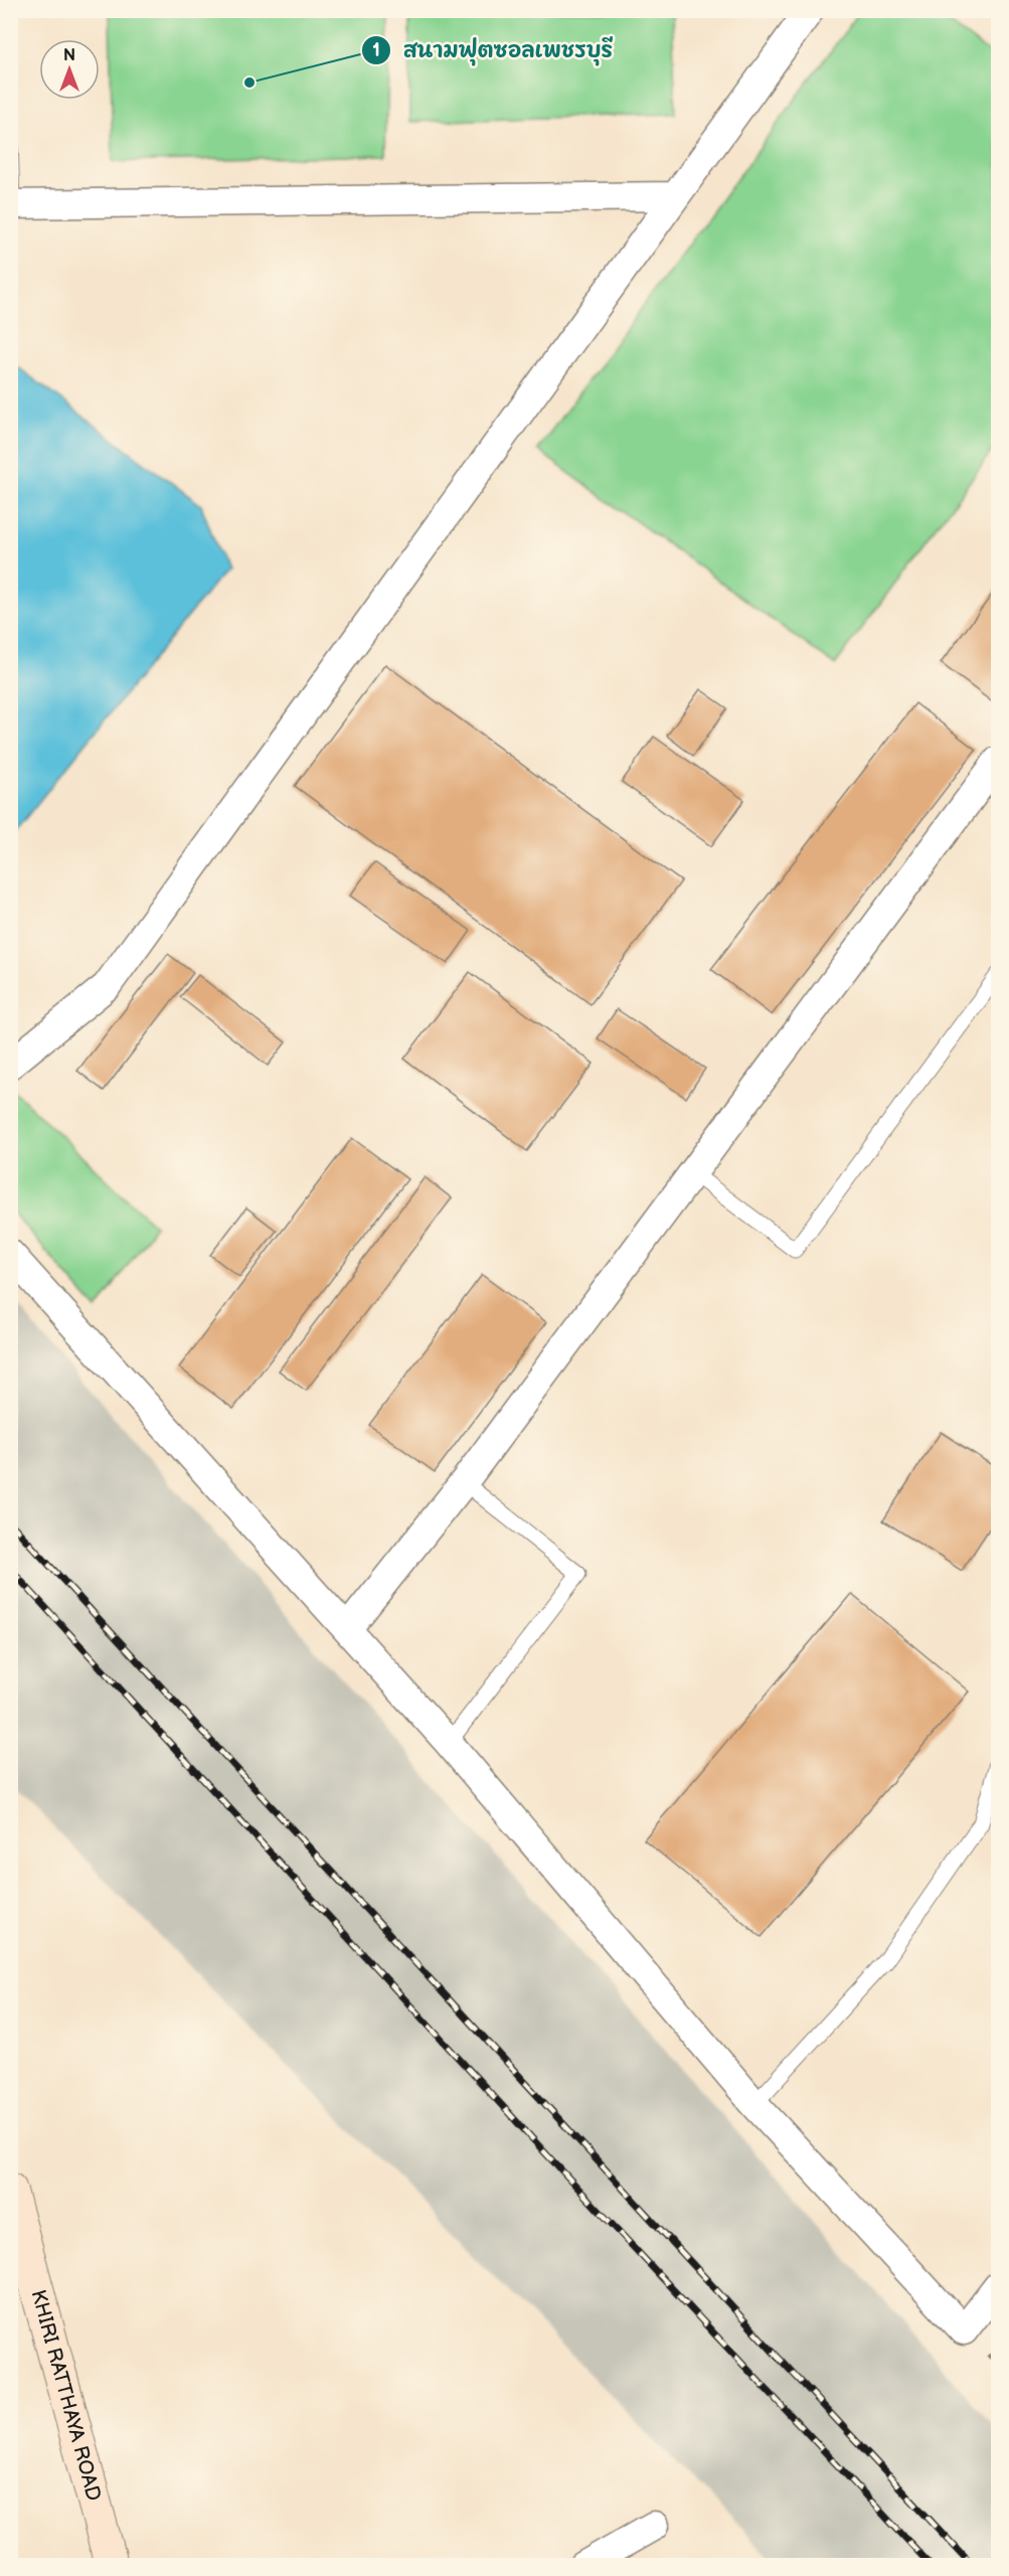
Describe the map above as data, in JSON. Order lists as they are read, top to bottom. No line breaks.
{"streets":{"street":["KHIRI RATTHAYA ROAD"]},"places":["สนามฟุตซอลเพชรบุรี"],"north":"top"}
